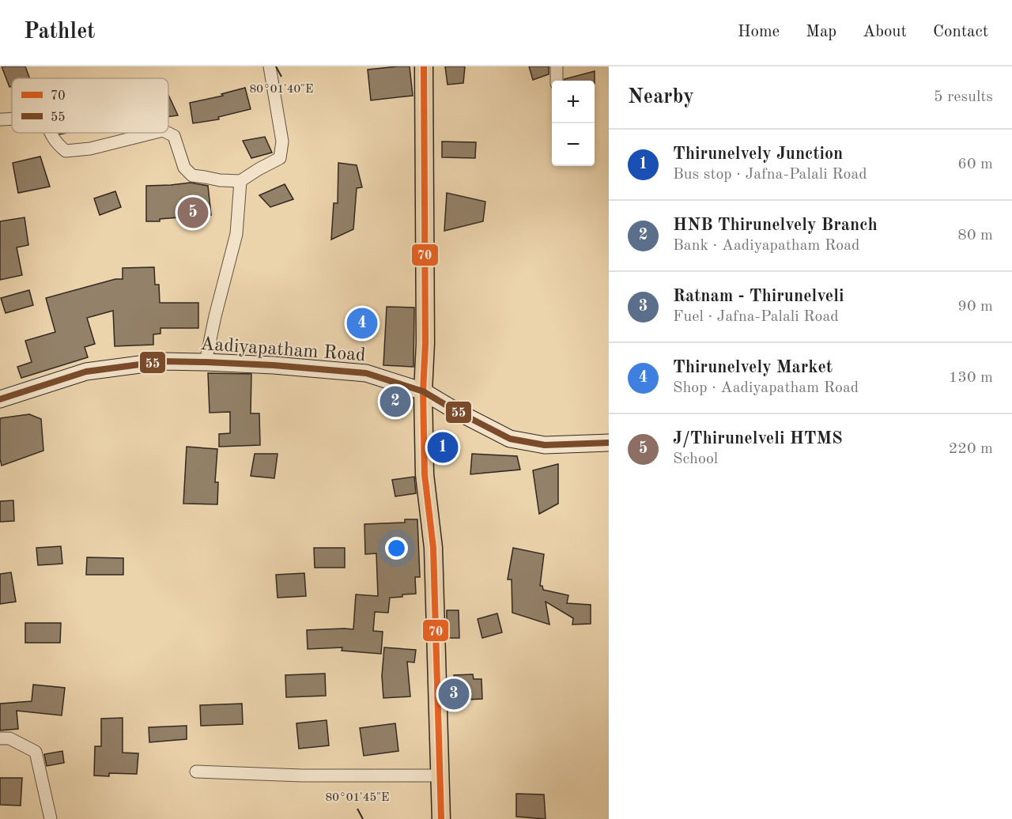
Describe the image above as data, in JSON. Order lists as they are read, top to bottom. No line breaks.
{"streets":{"street":["Aadiyapatham Road"]},"lines":["transit line 70","transit line 55"],"legend":["70","55"],"page":{"header":"Pathlet","nav":["Home","Map","About","Contact"],"heading":["Nearby","5 results"],"map_buttons":["+","−"],"list":[{"mark":"1","name":"Thirunelvely Junction","note":"Bus stop · Jafna-Palali Road","value":"60 m"},{"mark":"2","name":"HNB Thirunelvely Branch","note":"Bank · Aadiyapatham Road","value":"80 m"},{"mark":"3","name":"Ratnam - Thirunelveli","note":"Fuel · Jafna-Palali Road","value":"90 m"},{"mark":"4","name":"Thirunelvely Market","note":"Shop · Aadiyapatham Road","value":"130 m"},{"mark":"5","name":"J/Thirunelveli HTMS","note":"School","value":"220 m"}],"pins":["5","4","2","1","3"]},"coordinates":["80°01'40\"E","80°01'45\"E"]}
